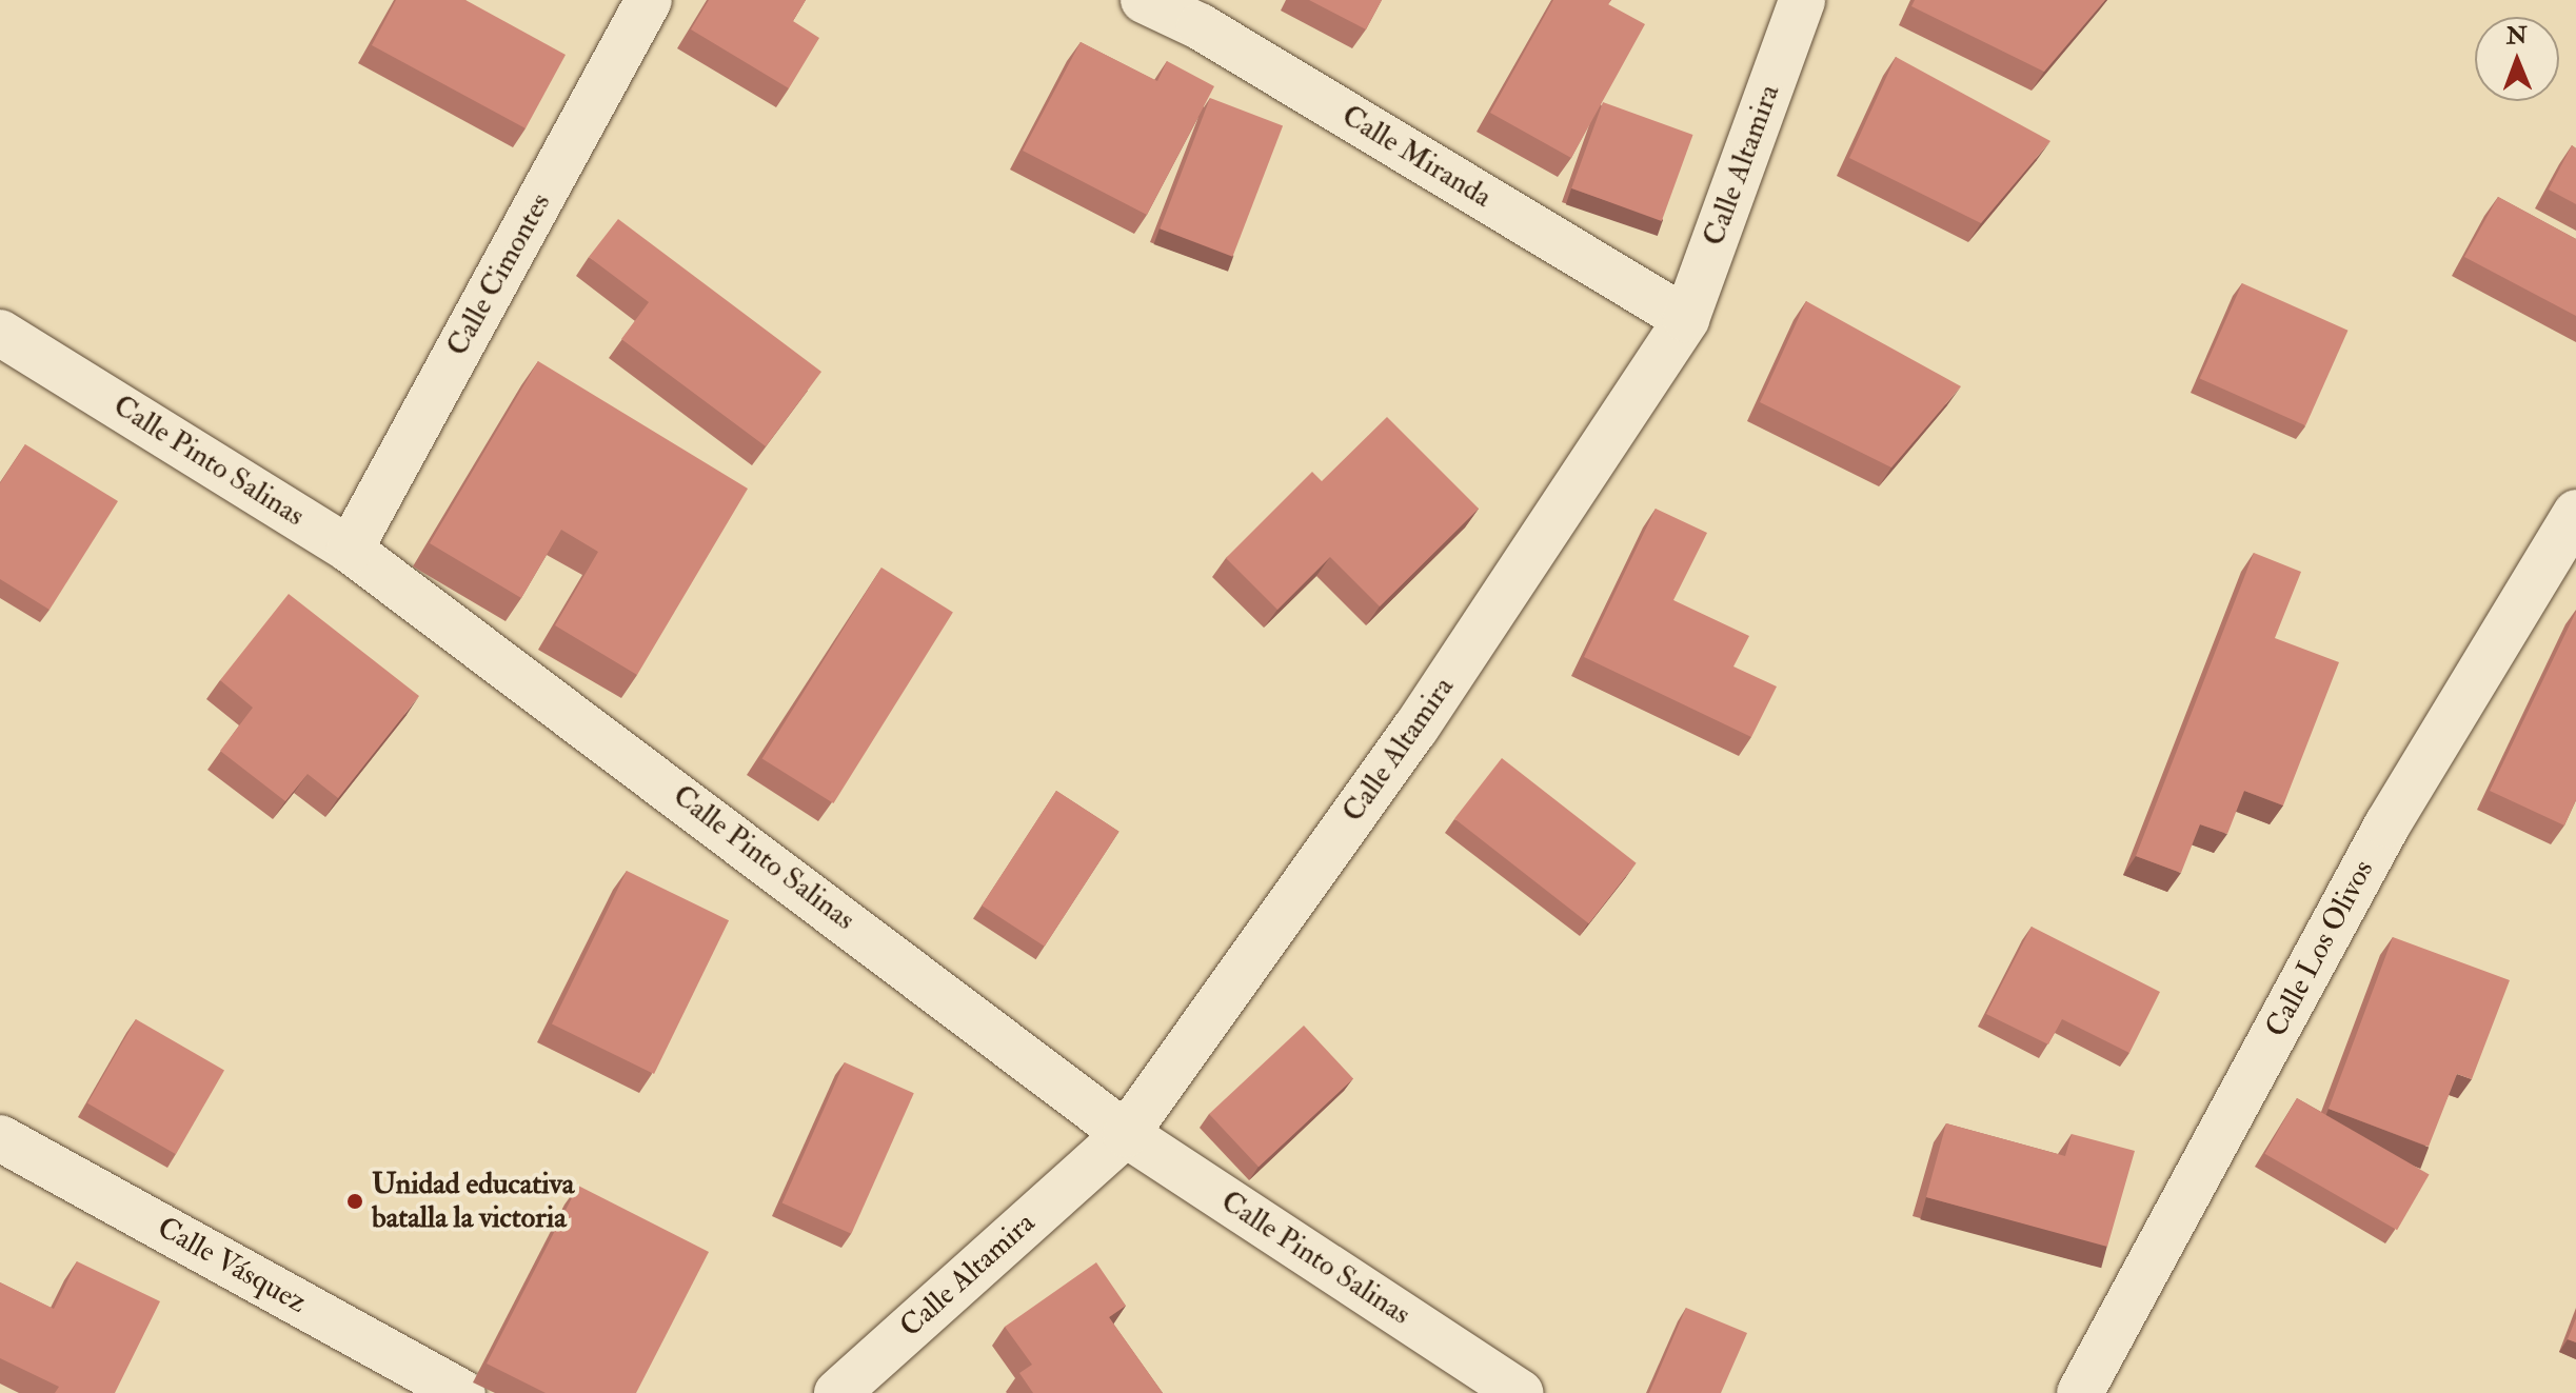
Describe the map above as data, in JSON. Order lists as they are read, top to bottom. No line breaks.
{"streets":{"street":["Calle Miranda","Calle Altamira","Calle Cimontes","Calle Pinto Salinas","Calle Los Olivos","Calle Vásquez"]},"crossings":[["Calle Miranda","Calle Altamira"],["Calle Altamira","Calle Pinto Salinas"],["Calle Cimontes","Calle Pinto Salinas"]],"places":["Unidad educativa batalla la victoria"],"north":"top"}
